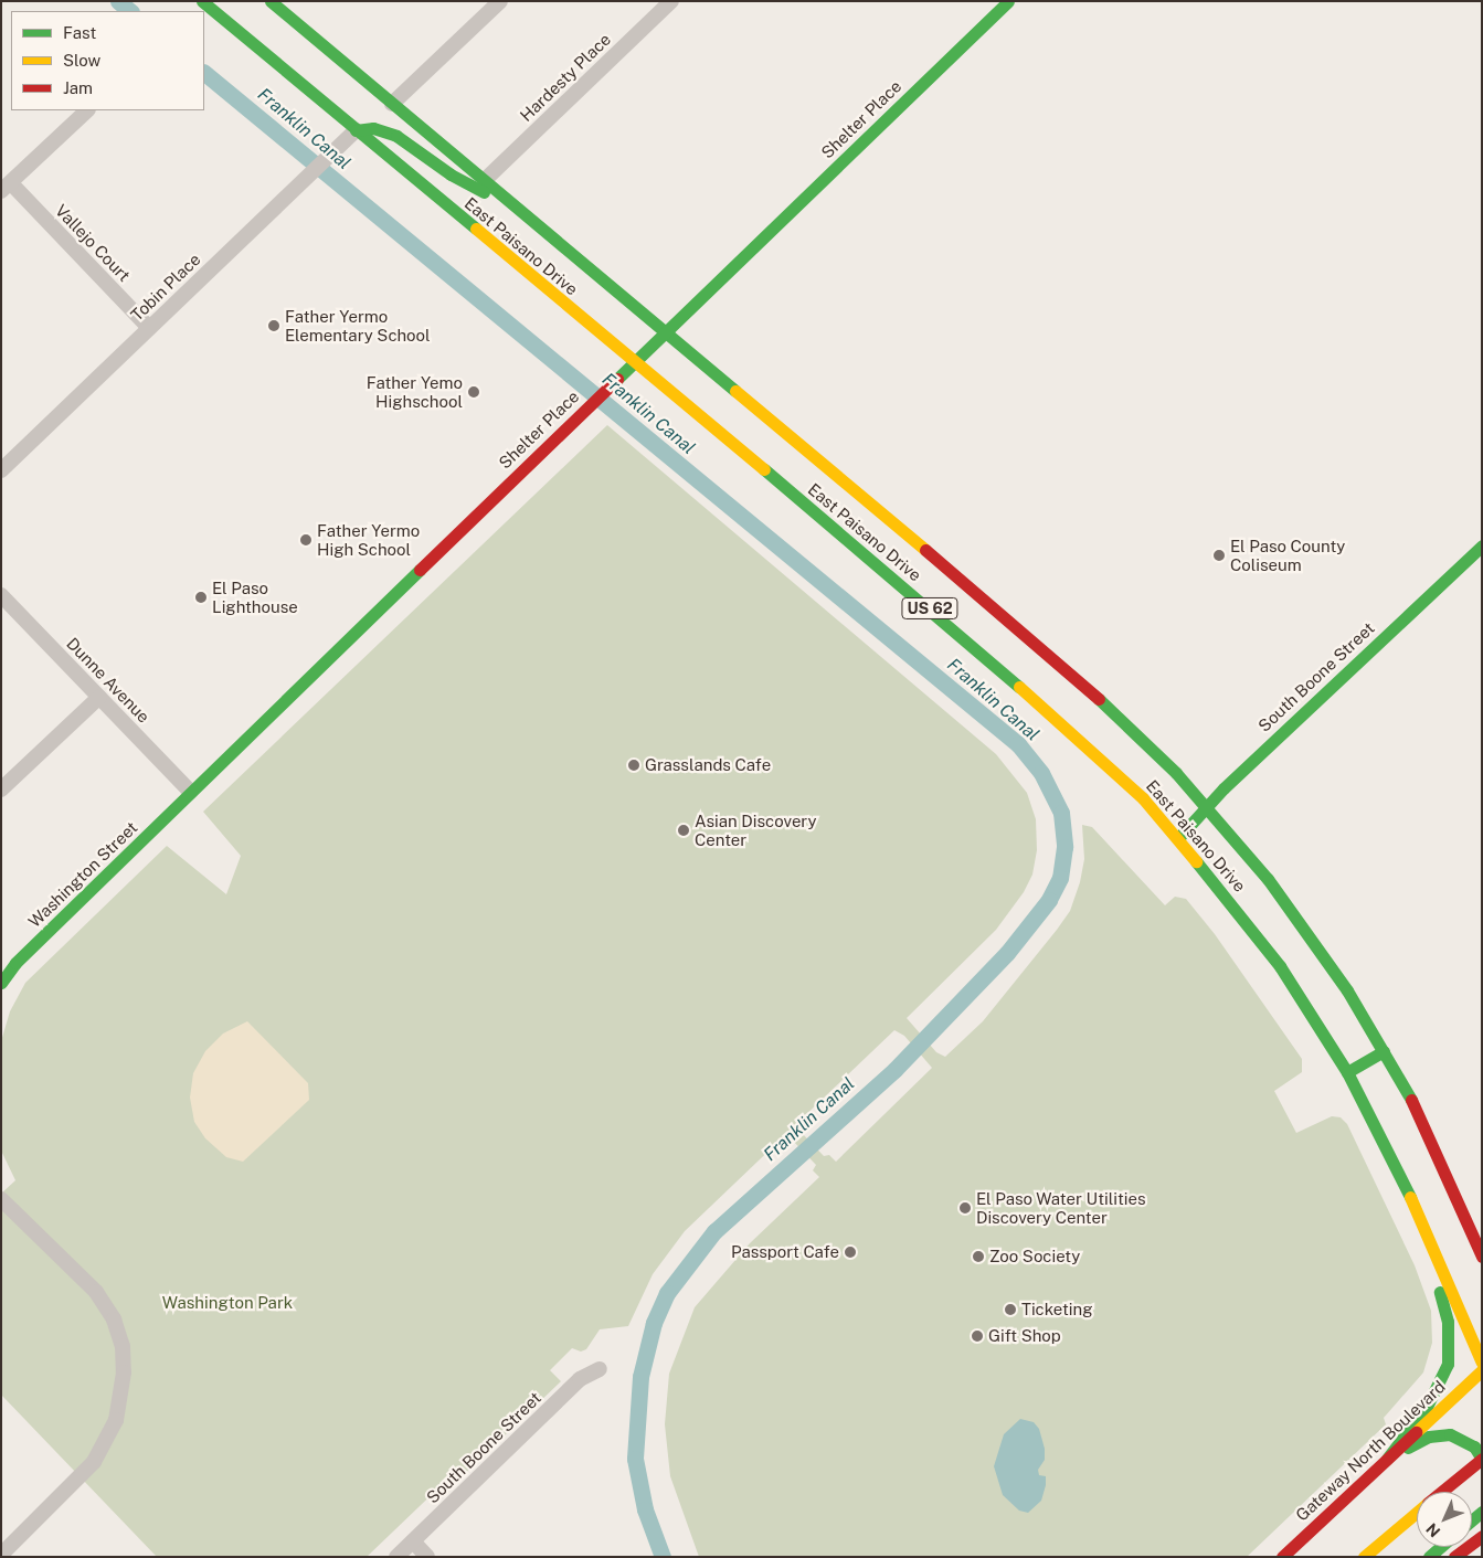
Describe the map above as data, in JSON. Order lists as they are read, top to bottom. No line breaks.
{"streets":{"main road":["Shelter Place","East Paisano Drive","US 62","South Boone Street","Washington Street","Gateway North Boulevard"],"street":["Hardesty Place","Vallejo Court","Tobin Place","Dunne Avenue"]},"crossings":[["Hardesty Place","East Paisano Drive"],["Shelter Place","East Paisano Drive"],["Shelter Place","Dunne Avenue"],["Shelter Place","Washington Street"],["Vallejo Court","Tobin Place"],["East Paisano Drive","Tobin Place"],["East Paisano Drive","South Boone Street"],["Dunne Avenue","Washington Street"]],"water":["Franklin Canal"],"parks":["Washington Park"],"places":["Father Yermo Elementary School","Father Yemo Highschool","Father Yermo High School","El Paso County Coliseum","El Paso Lighthouse","Grasslands Cafe","Asian Discovery Center","El Paso Water Utilities Discovery Center","Passport Cafe","Zoo Society","Ticketing","Gift Shop"],"legend":["Fast","Slow","Jam"],"north":"bottom left"}
